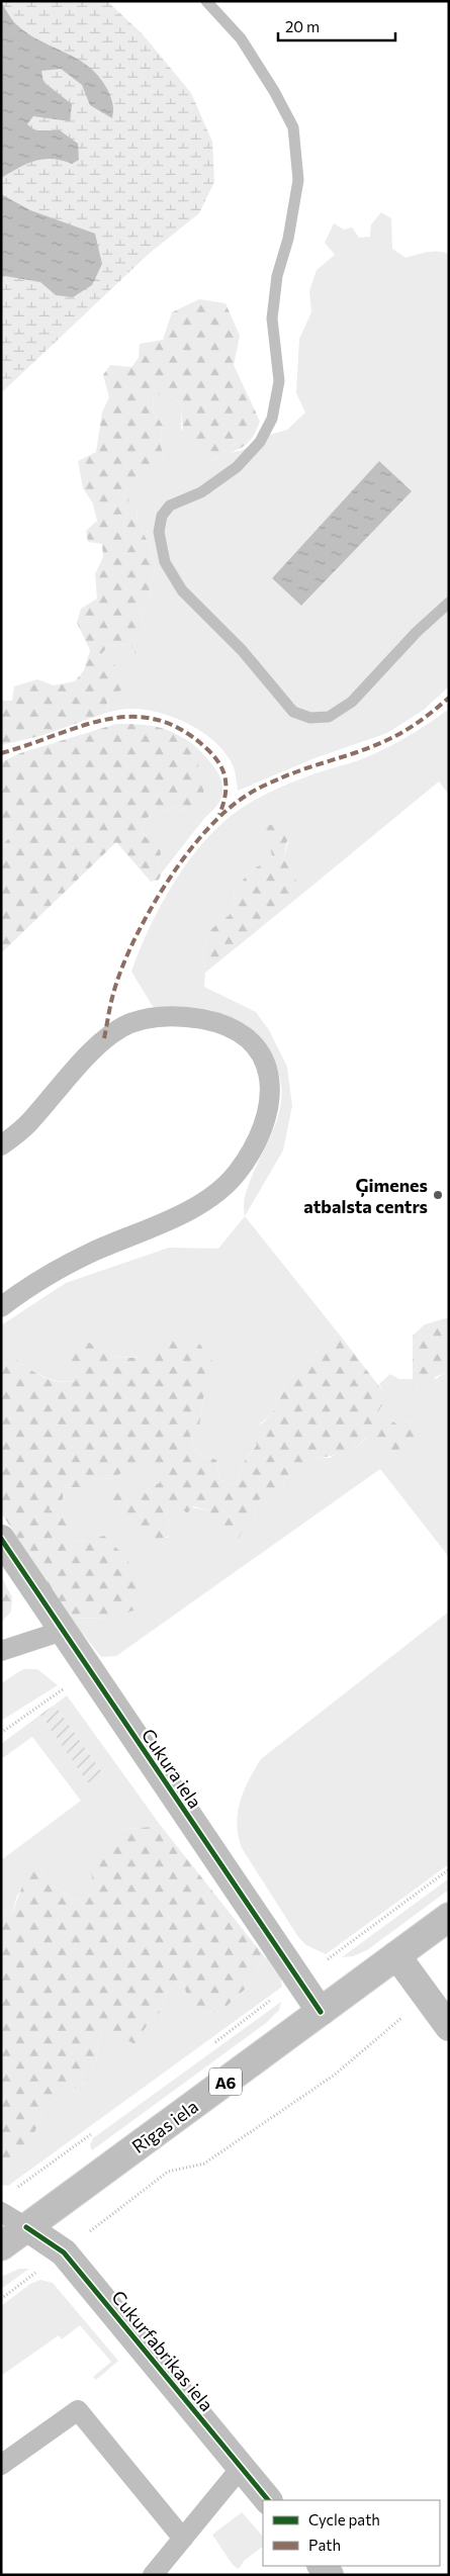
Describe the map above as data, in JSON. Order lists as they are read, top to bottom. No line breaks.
{"streets":{"main road":["Cukura iela","A6","Rīgas iela","Cukurfabrikas iela"]},"crossings":[["Cukura iela","Rīgas iela"],["Rīgas iela","Cukurfabrikas iela"]],"places":["Ģimenes atbalsta centrs"],"legend":["Cycle path","Path"],"scale_bar":"20 m"}
